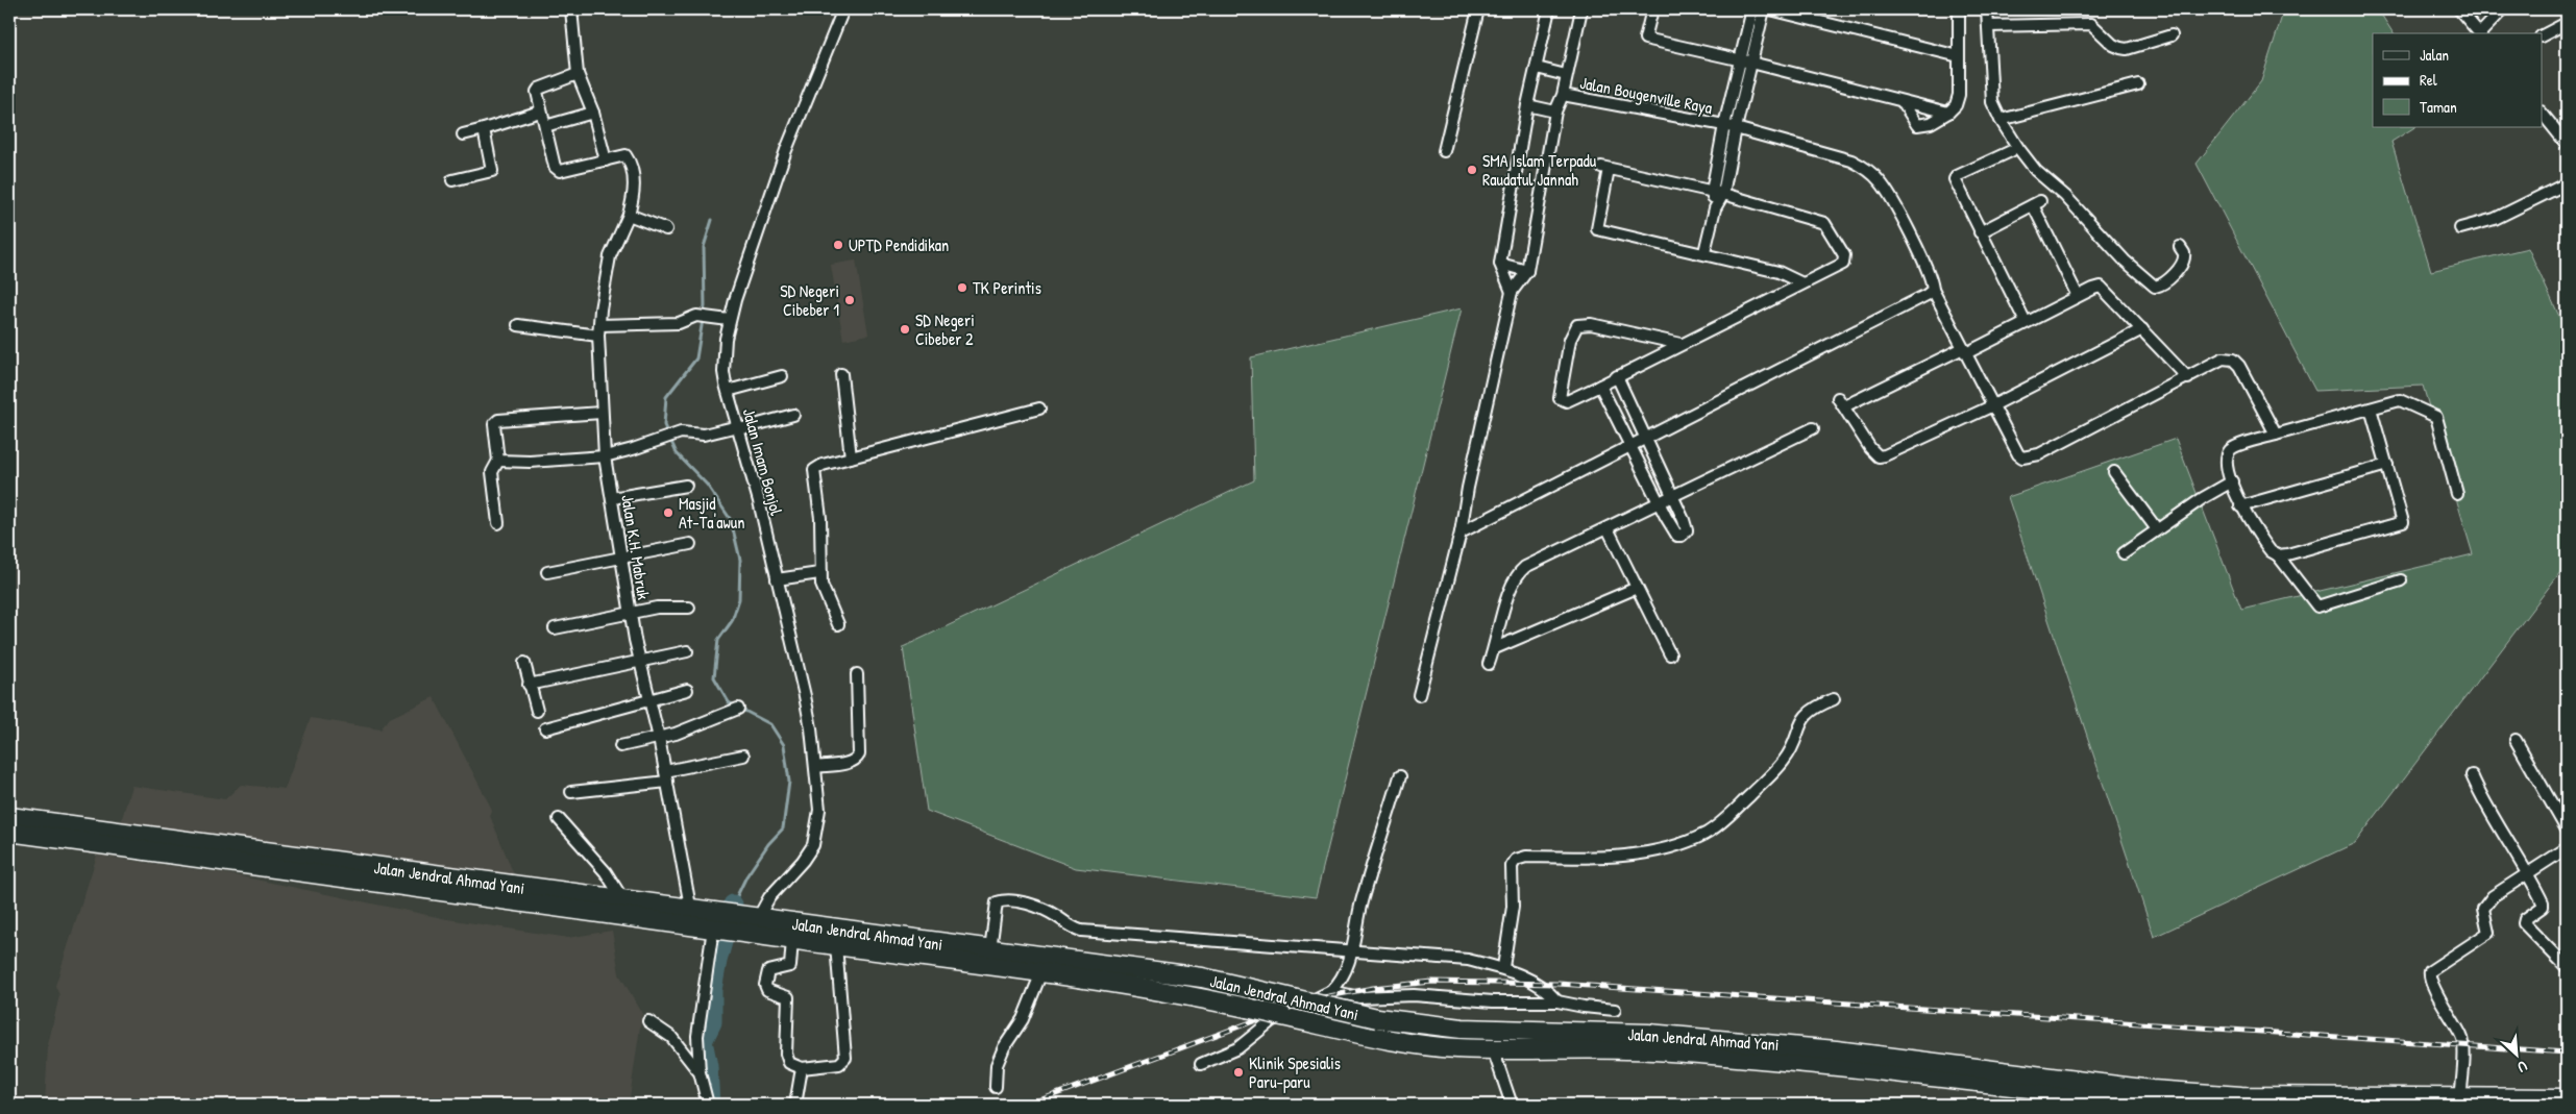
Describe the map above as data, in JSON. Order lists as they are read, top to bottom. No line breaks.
{"streets":{"highway":["Jalan Jendral Ahmad Yani"],"street":["Jalan Bougenville Raya","Jalan Imam Bonjol","Jalan K.H. Mabruk"]},"crossings":[["Jalan Imam Bonjol","Jalan Jendral Ahmad Yani"],["Jalan K.H. Mabruk","Jalan Jendral Ahmad Yani"]],"places":["SMA Islam Terpadu Raudatul Jannah","UPTD Pendidikan","TK Perintis","SD Negeri Cibeber 1","SD Negeri Cibeber 2","Masjid At-Ta'awun","Klinik Spesialis Paru-paru"],"legend":["Jalan","Rel","Taman"],"north":"bottom right"}
